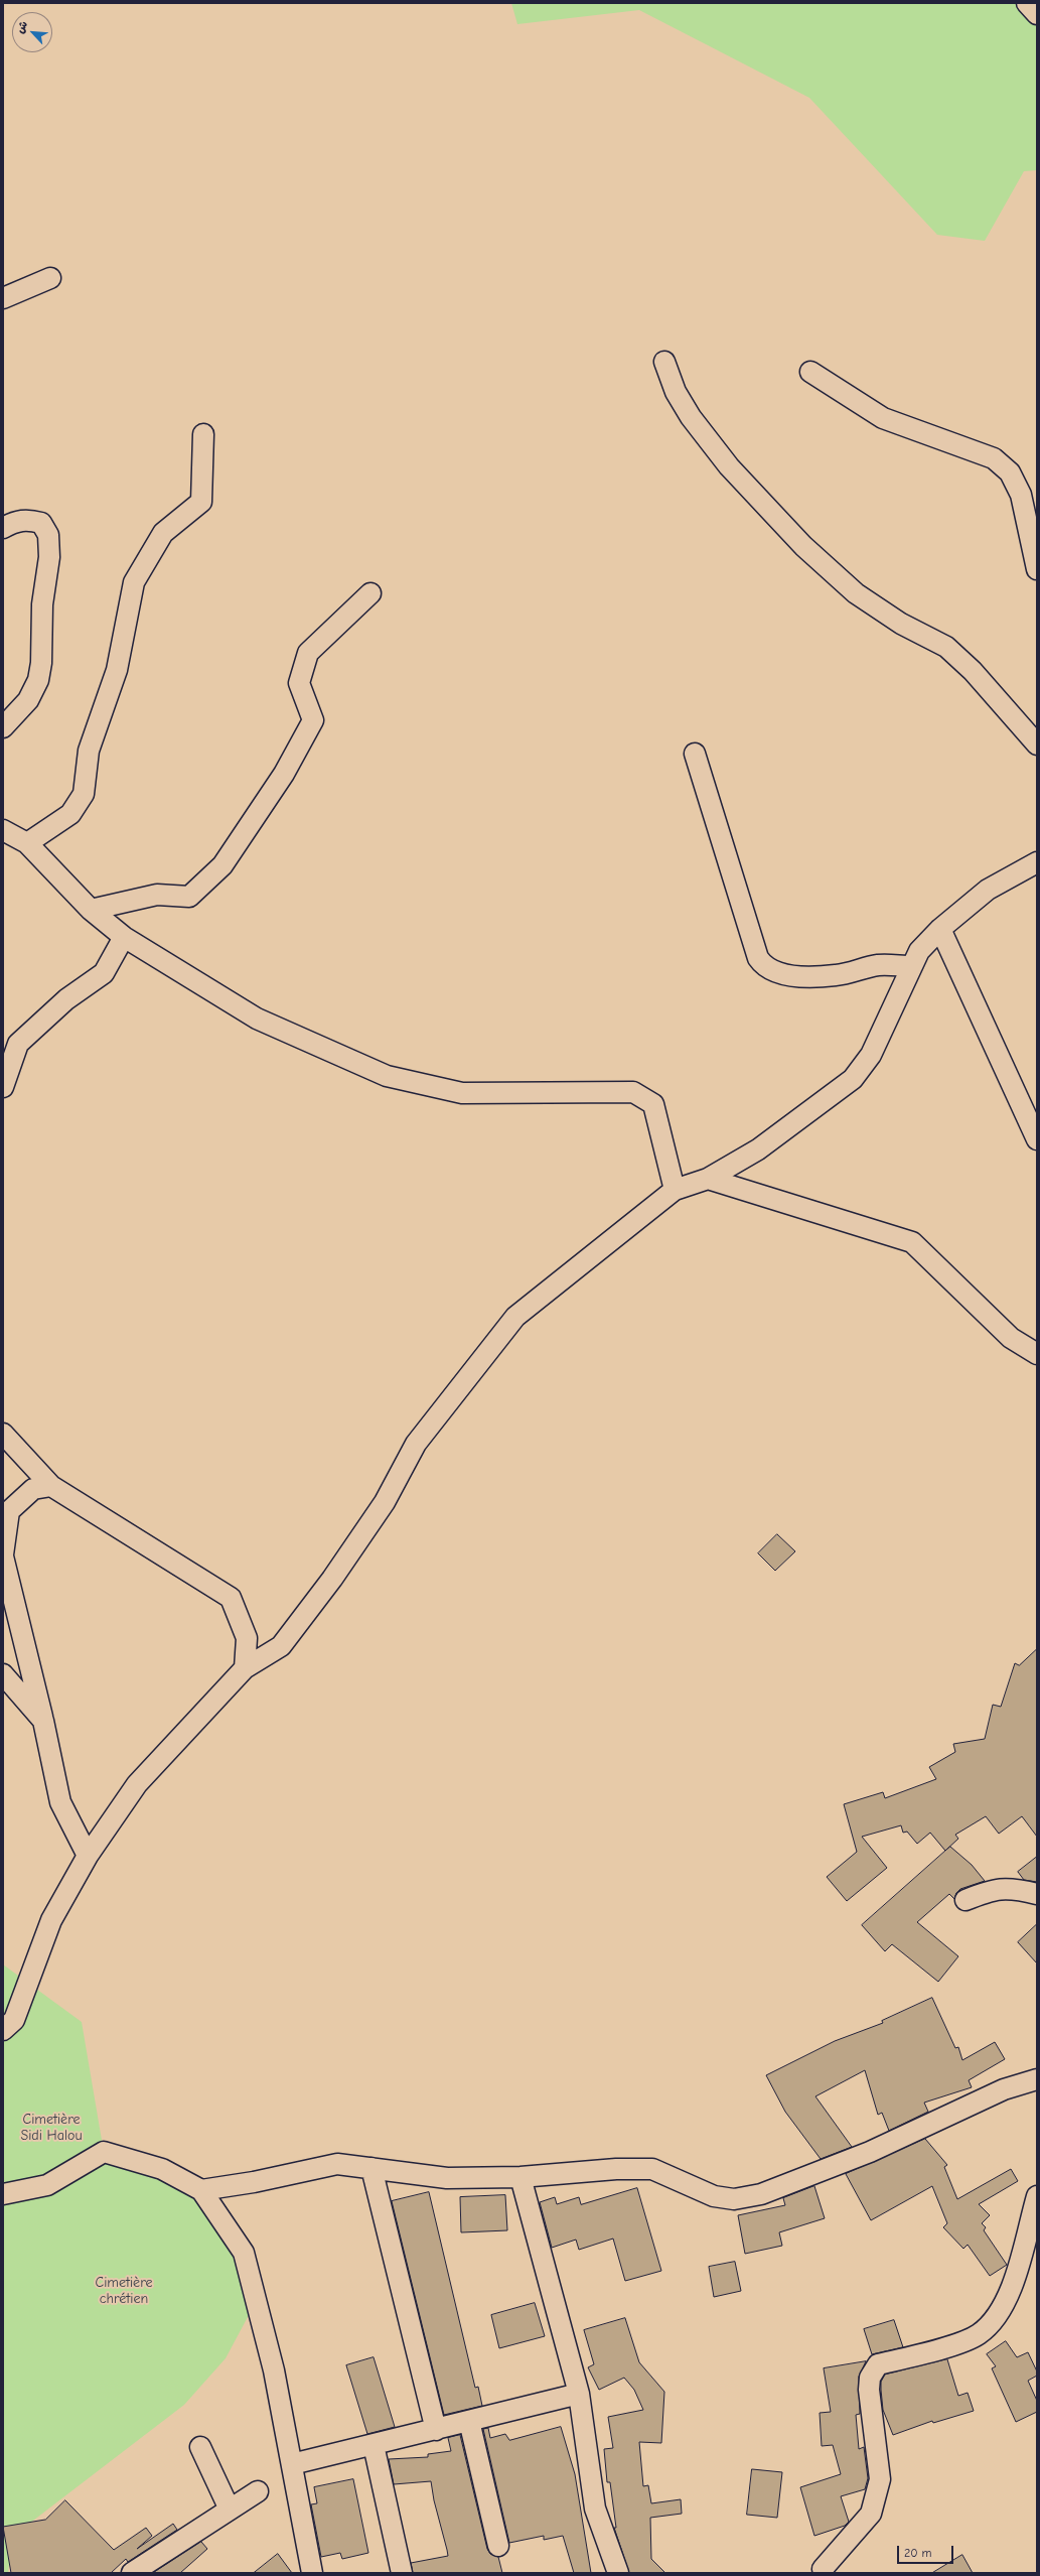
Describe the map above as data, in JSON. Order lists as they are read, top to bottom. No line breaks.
{"parks":["Cimetière Sidi Halou","Cimetière chrétien"],"scale_bar":"20 m","north":"top left"}
